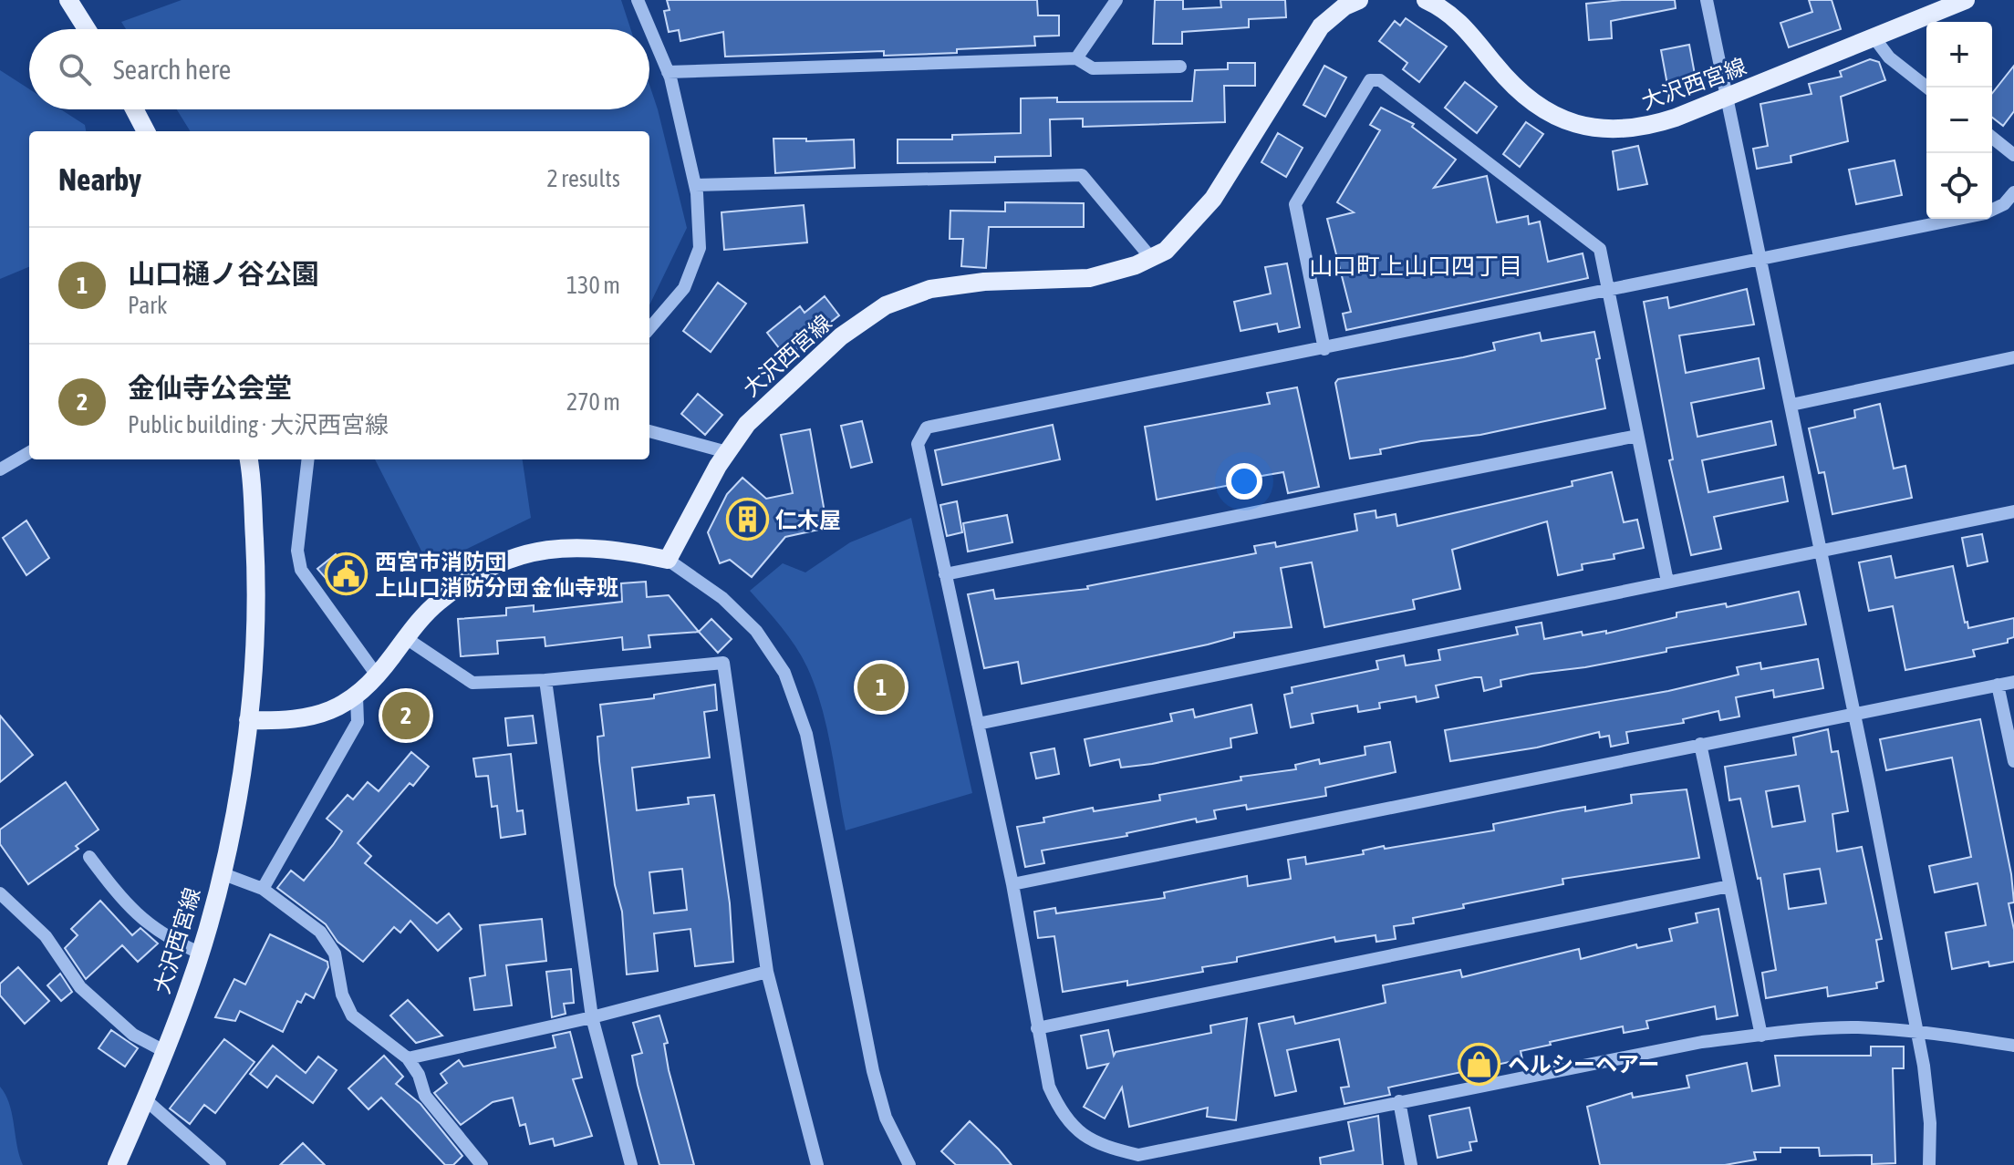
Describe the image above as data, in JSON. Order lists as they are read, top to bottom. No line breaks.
{"streets":{"main road":["大沢西宮線"]},"districts":["山口町上山口四丁目"],"places":{"building":["仁木屋"],"public building":["西宮市消防団 上山口消防分団 金仙寺班"],"shop":["ヘルシーヘアー"]},"page":{"map_buttons":["+","−"],"search":"Search here","heading":["Nearby","2 results"],"list":[{"mark":"1","name":"山口樋ノ谷公園","note":"Park","value":"130 m"},{"mark":"2","name":"金仙寺公会堂","note":"Public building · 大沢西宮線","value":"270 m"}],"pins":["1","2"]}}
